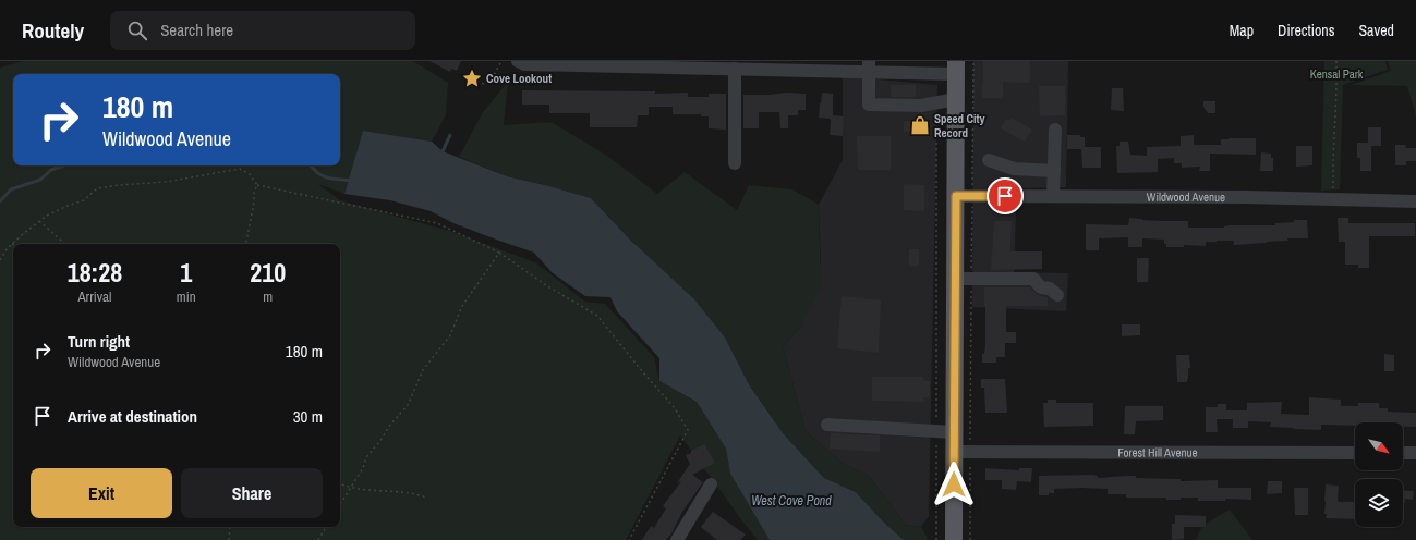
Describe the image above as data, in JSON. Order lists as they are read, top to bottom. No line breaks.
{"streets":{"street":["Wildwood Avenue","Forest Hill Avenue"]},"water":["West Cove Pond"],"parks":["Kensal Park"],"places":{"place":["Cove Lookout"],"shop":["Speed City Record"]},"north":"bottom right","page":{"header":"Routely","search":"Search here","nav":["Map","Directions","Saved"],"turn":["180 m","Wildwood Avenue"],"eta":["18:28","Arrival","1","min","210","m"],"list":[{"name":"Turn right","note":"Wildwood Avenue","value":"180 m"},{"name":"Arrive at destination","value":"30 m"}],"buttons":["Exit","Share"]}}
